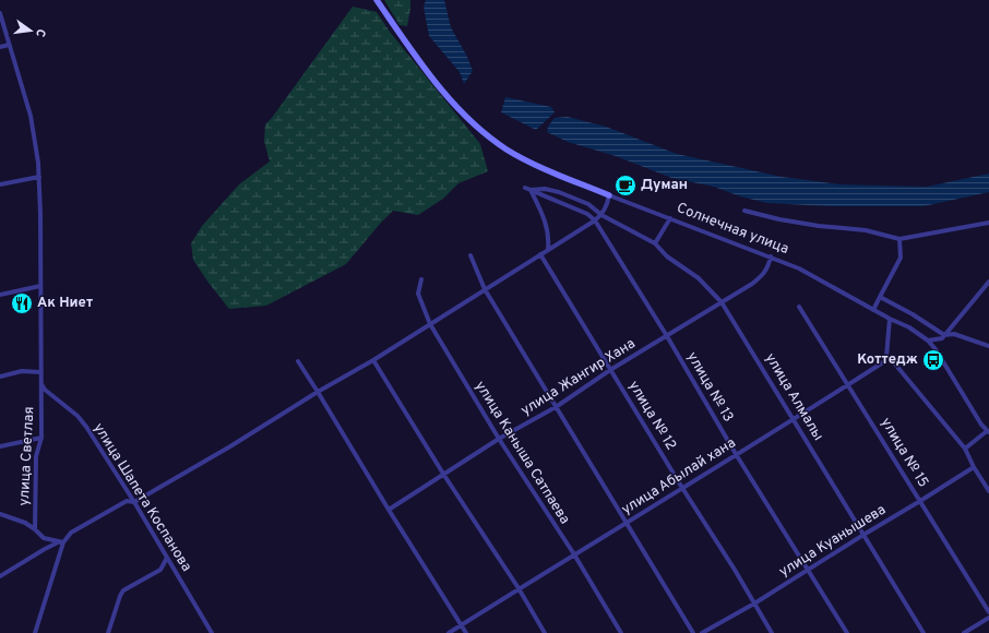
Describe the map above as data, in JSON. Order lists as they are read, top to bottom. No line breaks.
{"streets":{"street":["Солнечная улица","улица Жангир Хана","улица № 13","улица Алмалы","улица № 12","улица Каныша Сатпаева","улица № 15","улица Светлая","улица Абылай хана","улица Шапета Коспанова","улица Куанышева"]},"crossings":[["Солнечная улица","улица Жангир Хана"],["Солнечная улица","улица Абылай хана"],["улица Жангир Хана","улица № 13"],["улица Жангир Хана","улица Алмалы"],["улица Жангир Хана","улица № 12"],["улица Жангир Хана","улица Каныша Сатпаева"],["улица № 13","улица Абылай хана"],["улица № 13","улица Куанышева"],["улица Алмалы","улица Абылай хана"],["улица Алмалы","улица Куанышева"],["улица № 12","улица Абылай хана"],["улица № 12","улица Куанышева"],["улица Каныша Сатпаева","улица Абылай хана"],["улица № 15","улица Абылай хана"],["улица № 15","улица Куанышева"],["улица Светлая","улица Шапета Коспанова"]],"places":{"cafe":["Думан"],"restaurant":["Ак Ниет"],"bus stop":["Коттедж"]},"north":"right"}
